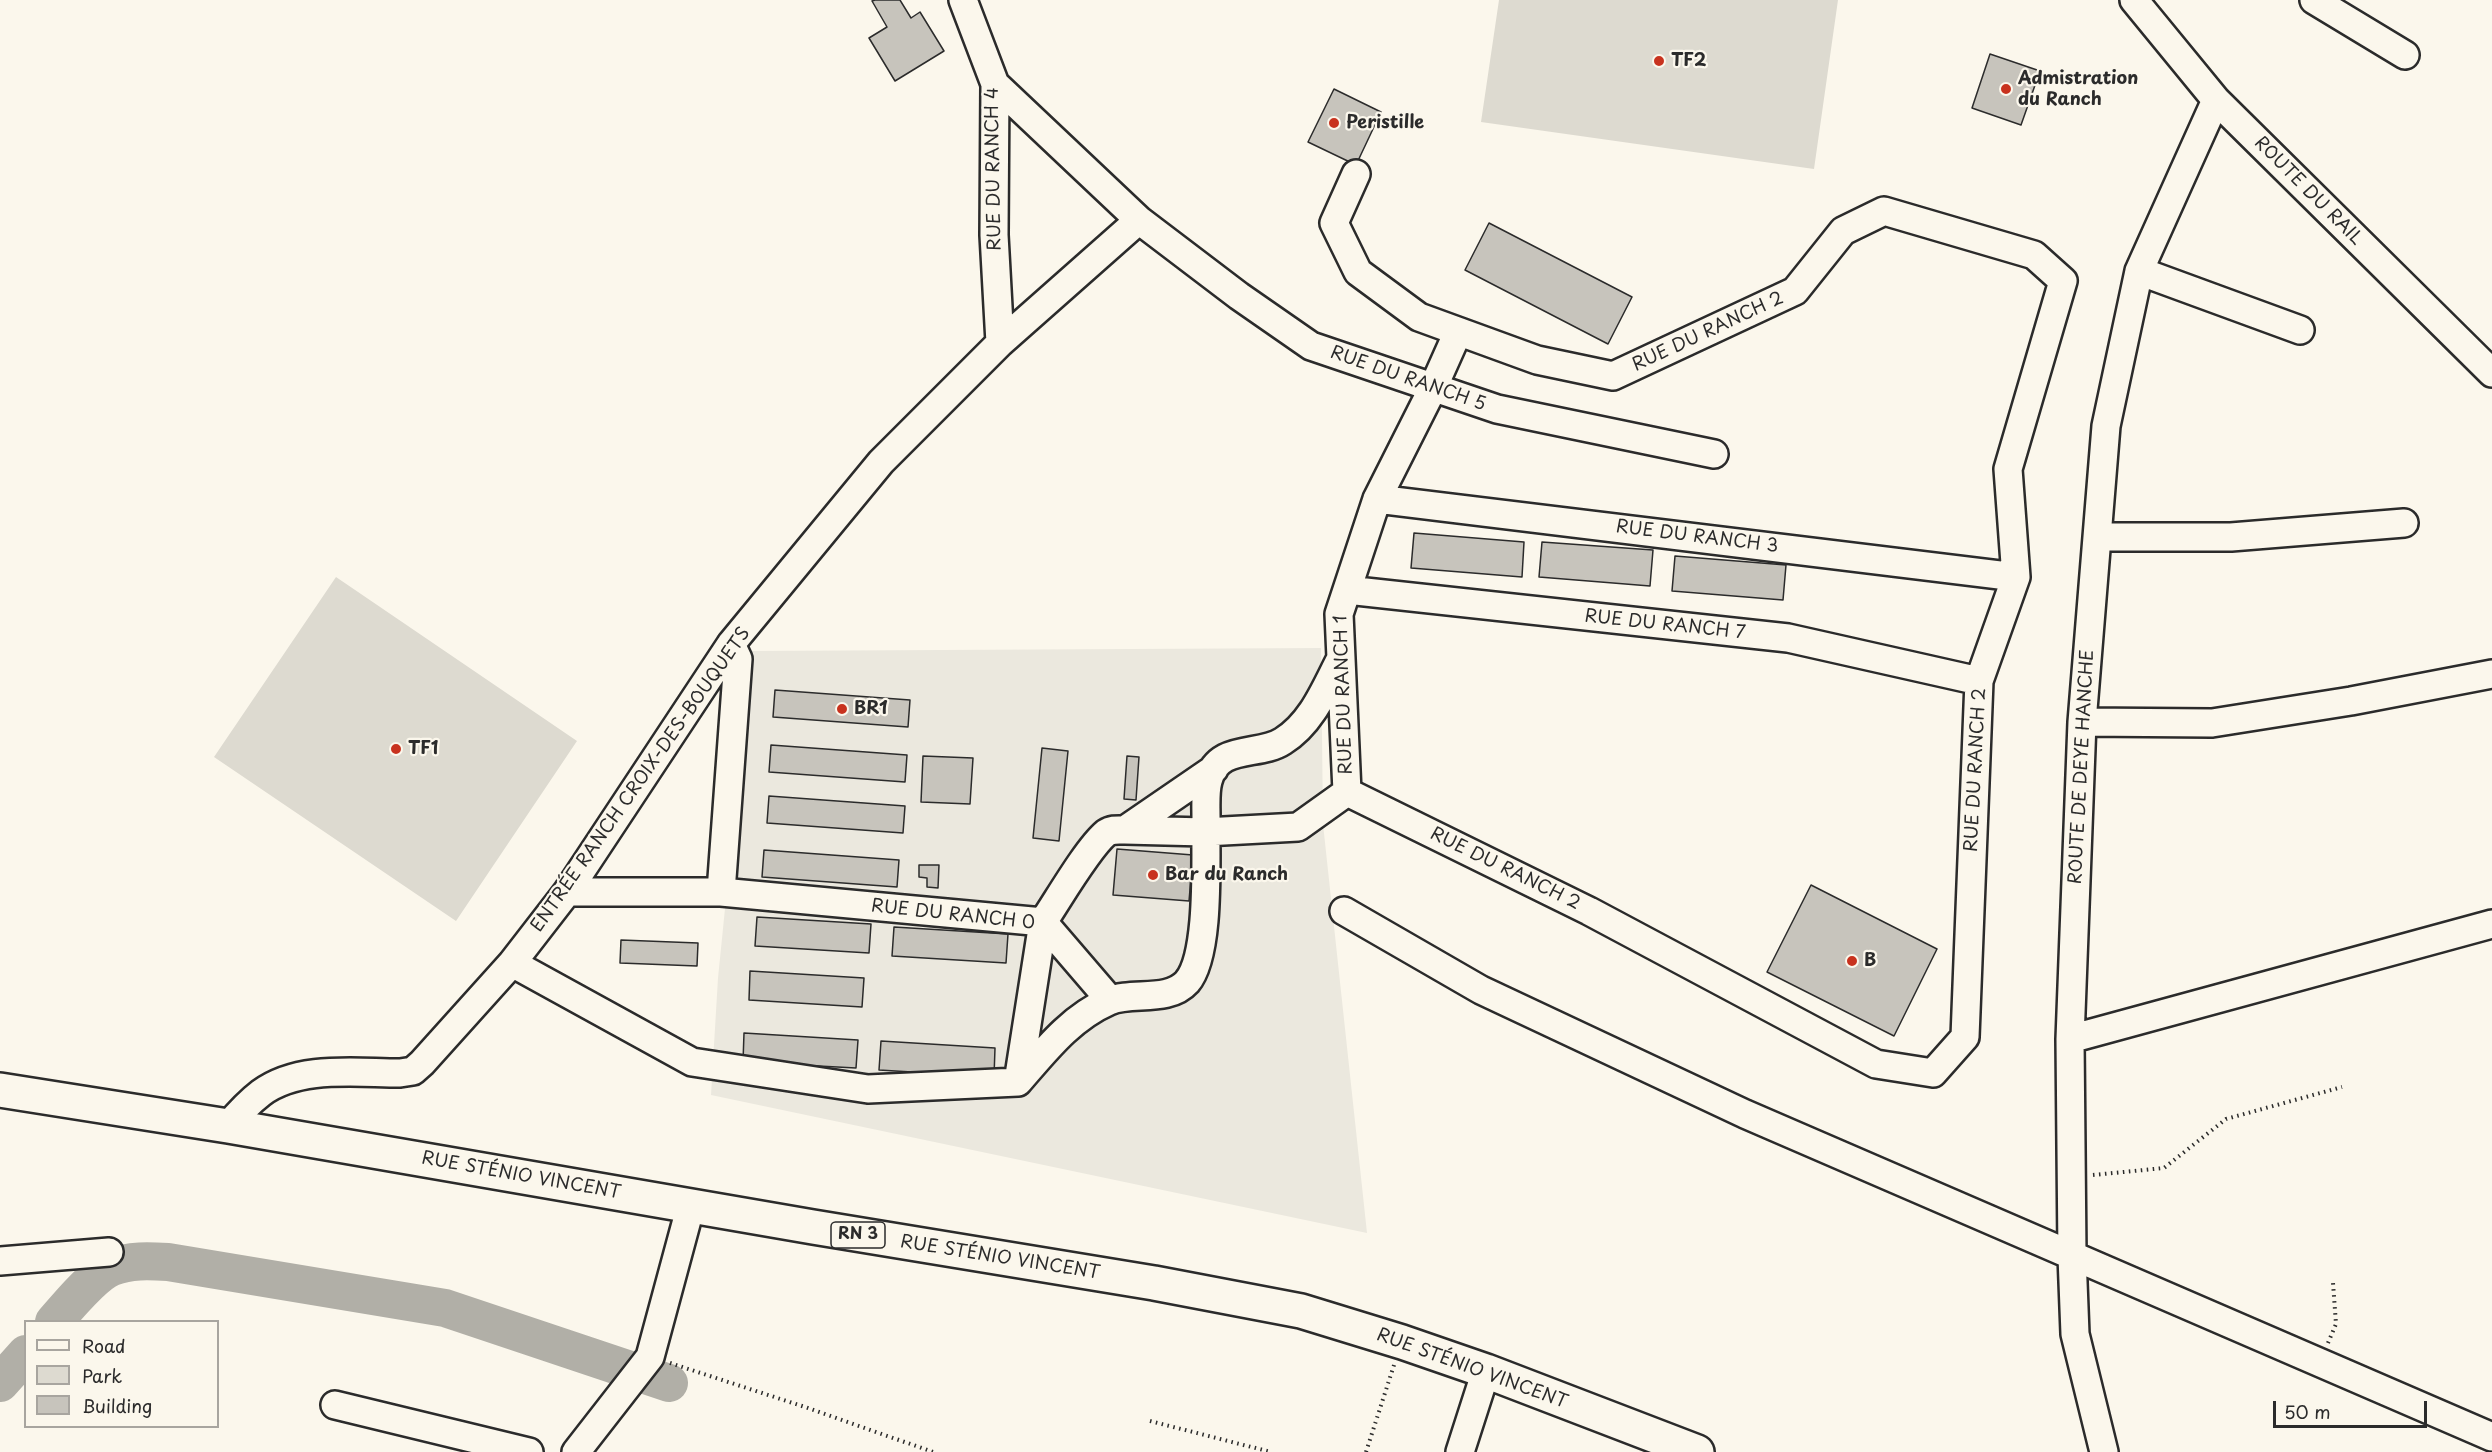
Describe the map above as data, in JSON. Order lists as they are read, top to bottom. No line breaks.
{"streets":{"main road":["RUE STÉNIO VINCENT","RN 3"],"street":["RUE DU RANCH 4","ROUTE DU RAIL","RUE DU RANCH 2","RUE DU RANCH 5","RUE DU RANCH 3","RUE DU RANCH 7","RUE DU RANCH 1","ROUTE DE DEYE HANCHE","ENTRÉE RANCH CROIX-DES-BOUQUETS","RUE DU RANCH 0"]},"crossings":[["RUE DU RANCH 4","RUE DU RANCH 5"],["RUE DU RANCH 4","ENTRÉE RANCH CROIX-DES-BOUQUETS"],["ROUTE DU RAIL","ROUTE DE DEYE HANCHE"],["RUE DU RANCH 2","RUE DU RANCH 3"],["RUE DU RANCH 2","RUE DU RANCH 7"],["RUE DU RANCH 2","RUE DU RANCH 1"],["RUE DU RANCH 5","RUE DU RANCH 1"],["RUE DU RANCH 5","ENTRÉE RANCH CROIX-DES-BOUQUETS"],["RUE DU RANCH 3","RUE DU RANCH 1"],["RUE DU RANCH 7","RUE DU RANCH 1"],["RUE DU RANCH 1","RUE DU RANCH 0"],["ENTRÉE RANCH CROIX-DES-BOUQUETS","RUE DU RANCH 0"],["ENTRÉE RANCH CROIX-DES-BOUQUETS","RUE STÉNIO VINCENT"]],"places":["TF2","Admistration du Ranch","Peristille","BR1","TF1","Bar du Ranch","B"],"legend":["Road","Park","Building"],"scale_bar":"50 m"}
